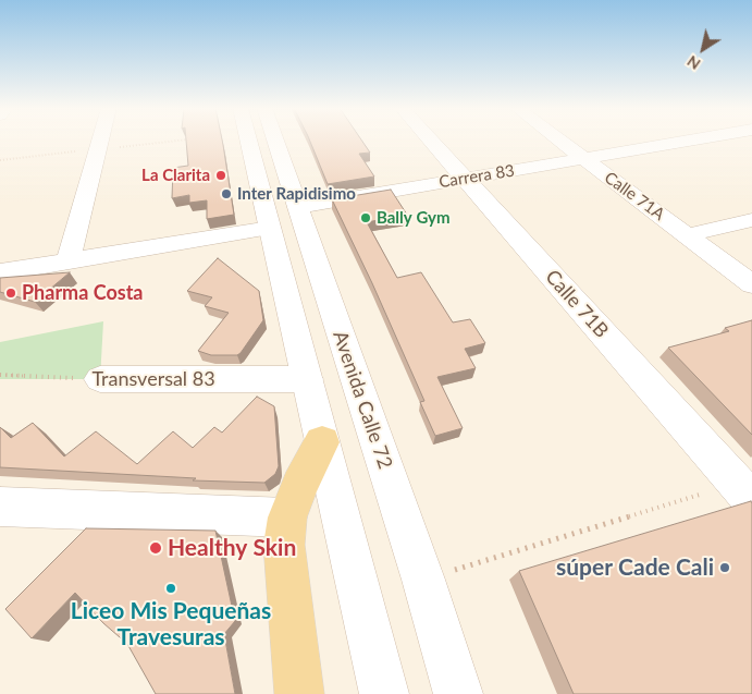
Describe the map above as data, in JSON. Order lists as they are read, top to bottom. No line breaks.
{"streets":{"street":["Carrera 83","Calle 71A","Calle 71B","Transversal 83","Avenida Calle 72"]},"crossings":[["Carrera 83","Calle 71A"],["Carrera 83","Calle 71B"],["Carrera 83","Avenida Calle 72"]],"places":["La Clarita","Inter Rapidisimo","Bally Gym","Pharma Costa","Healthy Skin","súper Cade Cali","Liceo Mis Pequeñas Travesuras"],"north":"bottom left"}
